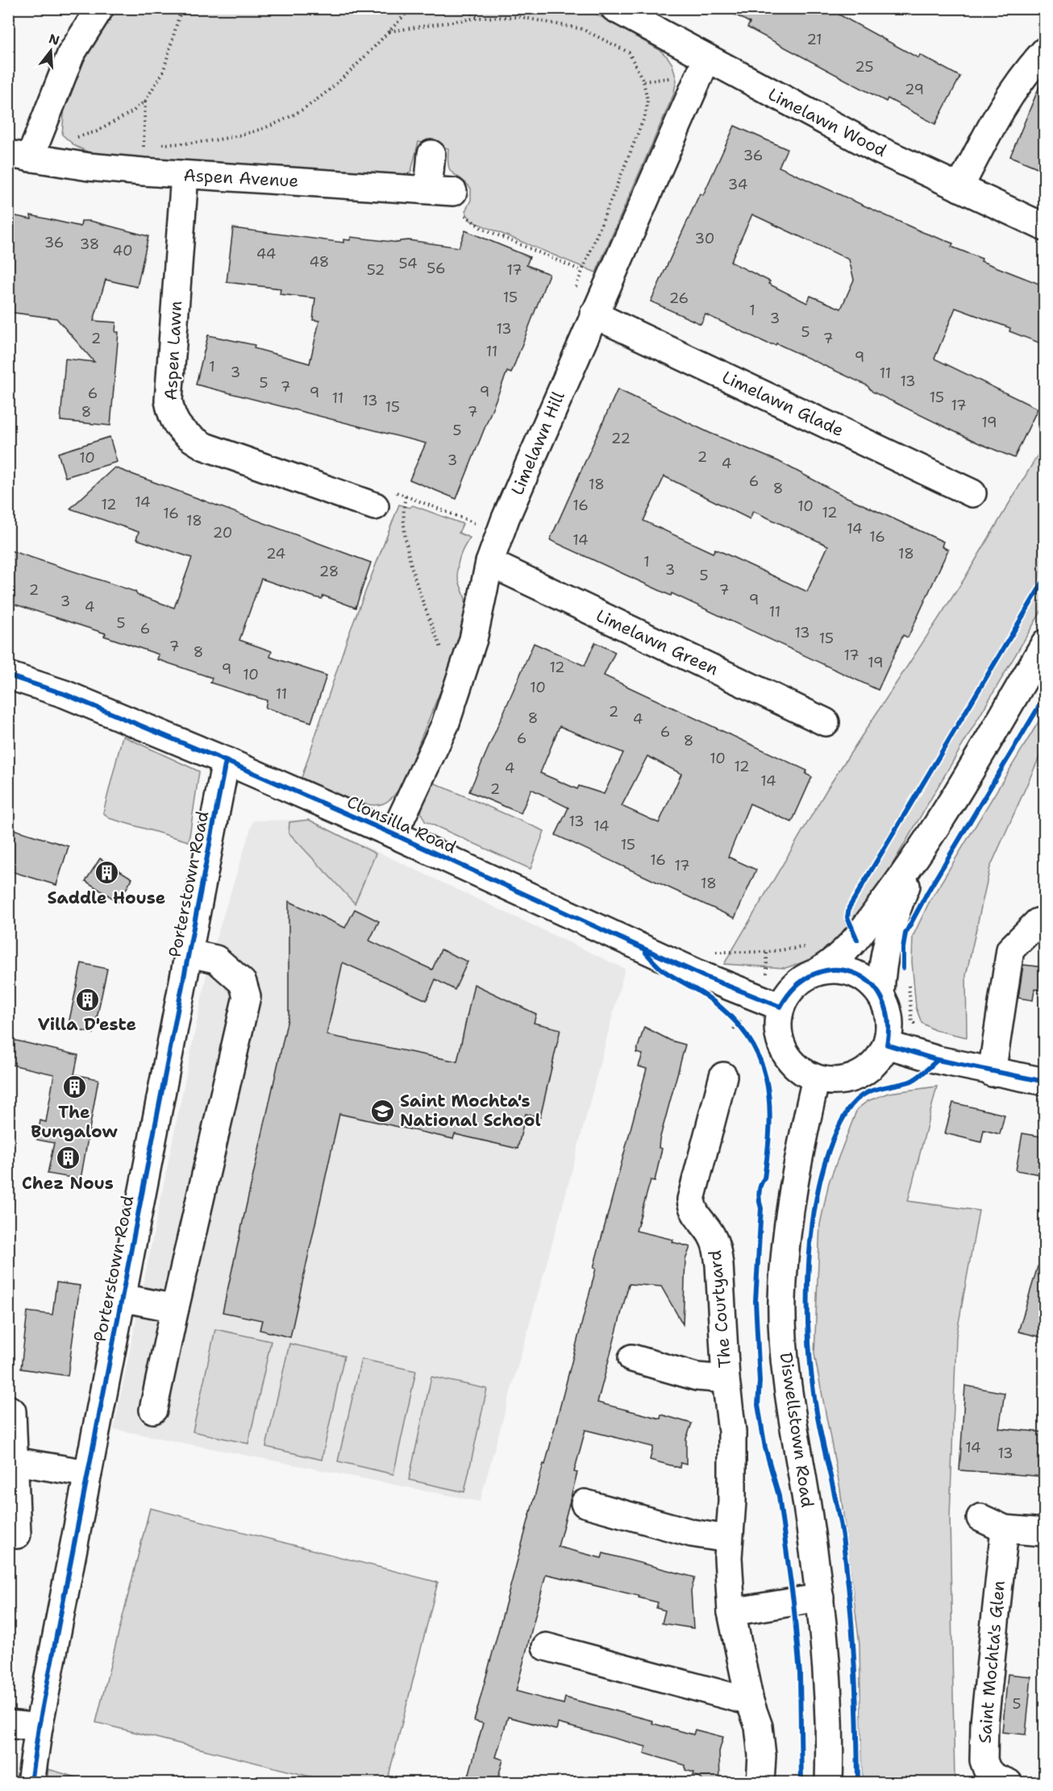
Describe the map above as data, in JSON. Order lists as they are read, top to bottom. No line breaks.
{"streets":{"street":["Limelawn Wood","Aspen Avenue","Aspen Lawn","Limelawn Glade","Limelawn Hill","Limelawn Green","Clonsilla Road","Porterstown Road","The Courtyard","Diswellstown Road","Saint Mochta's Glen"]},"crossings":[["Limelawn Wood","Limelawn Hill"],["Aspen Avenue","Aspen Lawn"],["Limelawn Glade","Limelawn Hill"],["Limelawn Hill","Limelawn Green"],["Limelawn Hill","Clonsilla Road"],["Clonsilla Road","Porterstown Road"],["Clonsilla Road","Diswellstown Road"]],"places":{"building":["Saddle House","Villa D'este","The Bungalow","Chez Nous"],"school or university":["Saint Mochta's National School"]},"house_numbers":["21","25","29","36","34","30","36","38","40","44","48","54","56","52","17","15","26","1","3","13","5","2","7","11","9","1","3","11","13","5","7","9","9","6","15","11","13","17","15","8","7","19","5","22","2","10","3","4","6","18","8","14","12","16","10","12","16","18","14","20","16","14","24","18","1","3","28","5","2","7","9","3","4","11","5","6","13","15","7","8","17","19","12","9","10","10","11","2","8","4","6","6","8","10","12","4","14","2","13","14","15","16","17","18","14","13","5"],"north":"top"}
